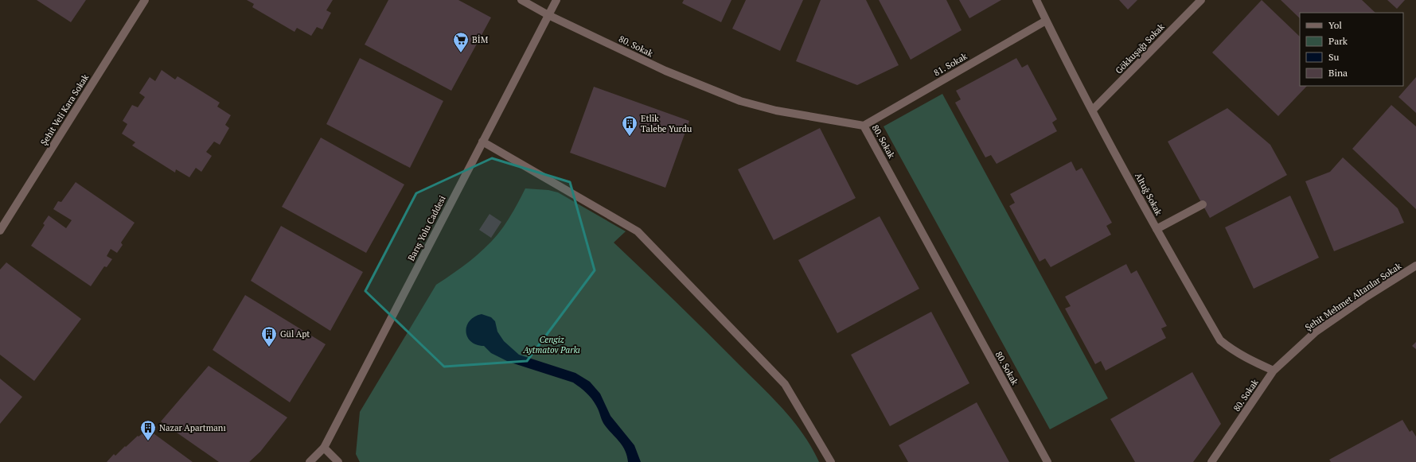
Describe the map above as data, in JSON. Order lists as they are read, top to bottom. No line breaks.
{"streets":{"street":["80. Sokak","Gökkuşağı Sokak","81. Sokak","Şehit Veli Kara Sokak","Altuğ Sokak","Barış Yolu Caddesi","Şehit Mehmet Altanlar Sokak"]},"crossings":[["80. Sokak","81. Sokak"],["80. Sokak","Altuğ Sokak"],["80. Sokak","Barış Yolu Caddesi"],["80. Sokak","Şehit Mehmet Altanlar Sokak"],["Gökkuşağı Sokak","Altuğ Sokak"],["81. Sokak","Altuğ Sokak"],["Altuğ Sokak","Şehit Mehmet Altanlar Sokak"]],"parks":["Cengiz Aytmatov Parkı"],"places":{"supermarket":["BİM"],"building":["Etlik Talebe Yurdu","Gül Apt","Nazar Apartmanı"]},"legend":["Yol","Park","Su","Bina"]}
